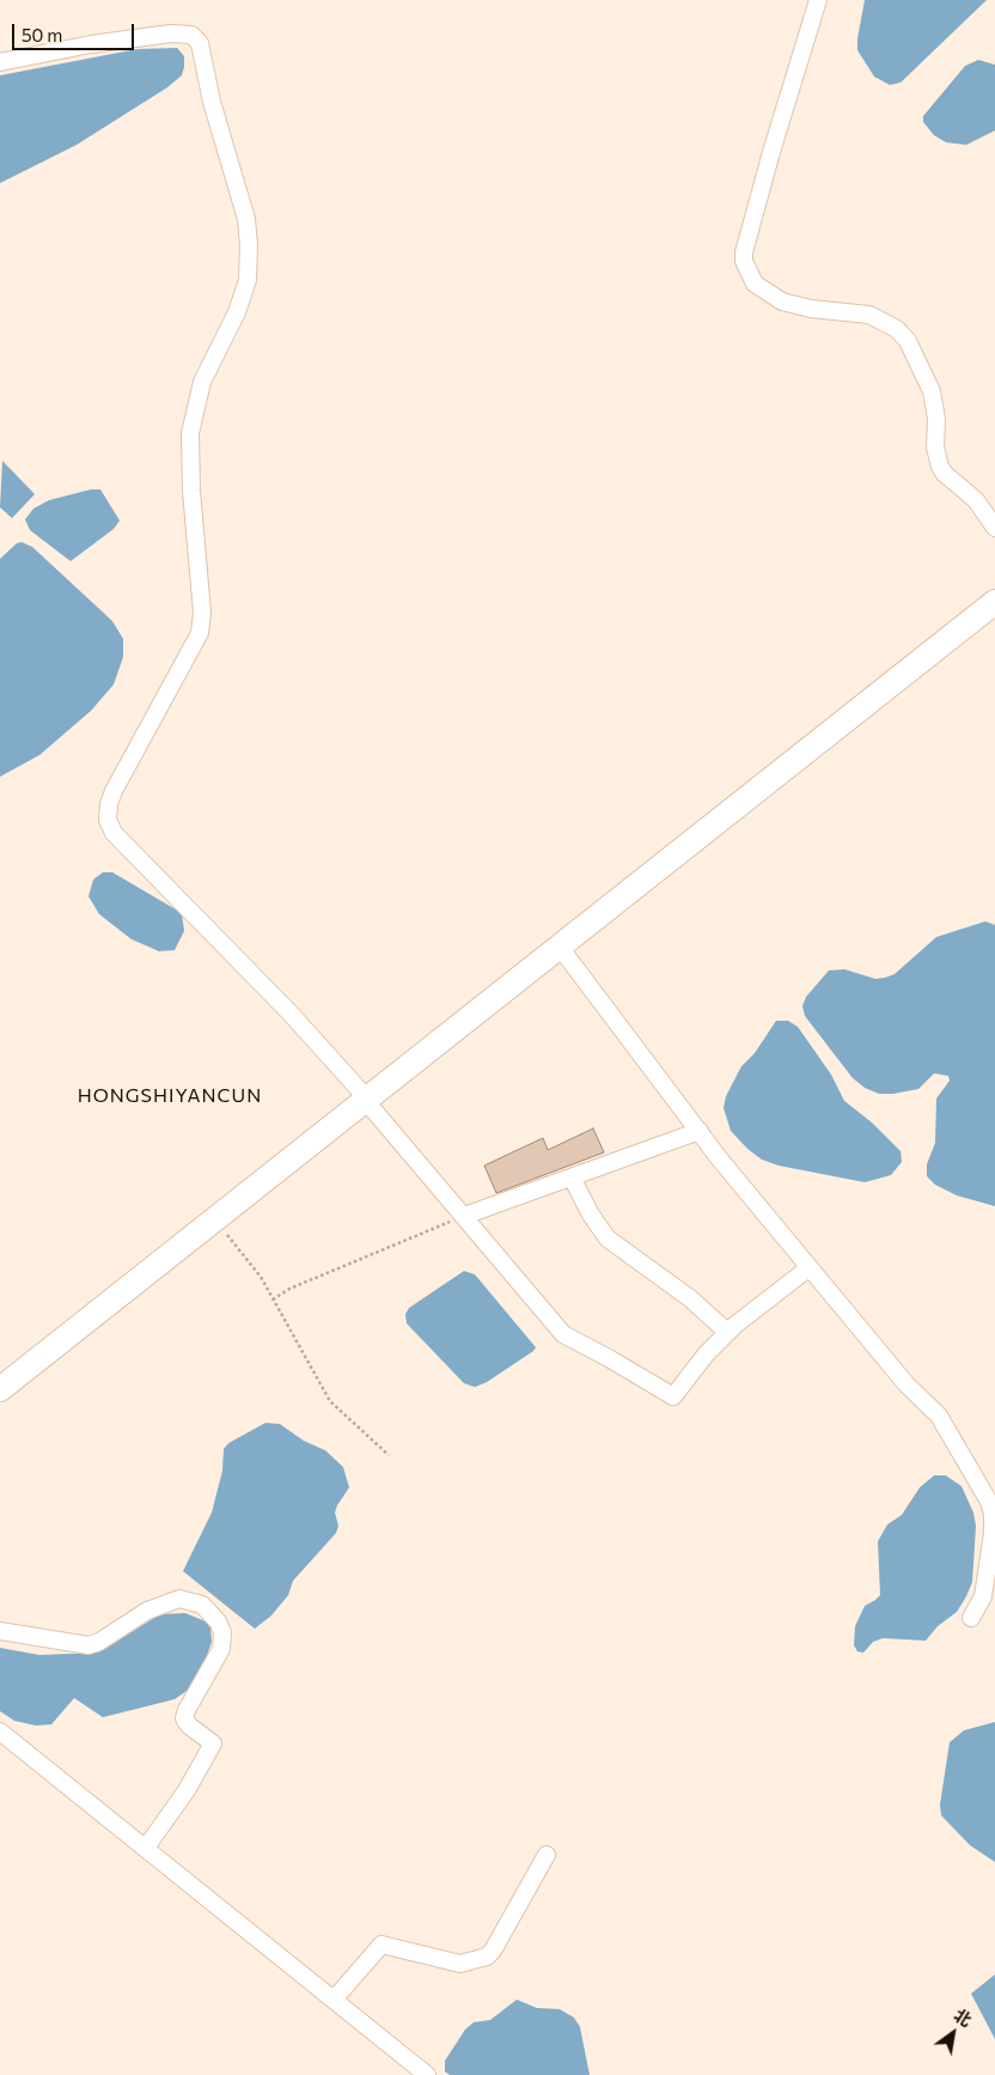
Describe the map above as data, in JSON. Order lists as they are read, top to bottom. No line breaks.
{"districts":["HONGSHIYANCUN"],"scale_bar":"50 m","north":"top right"}
